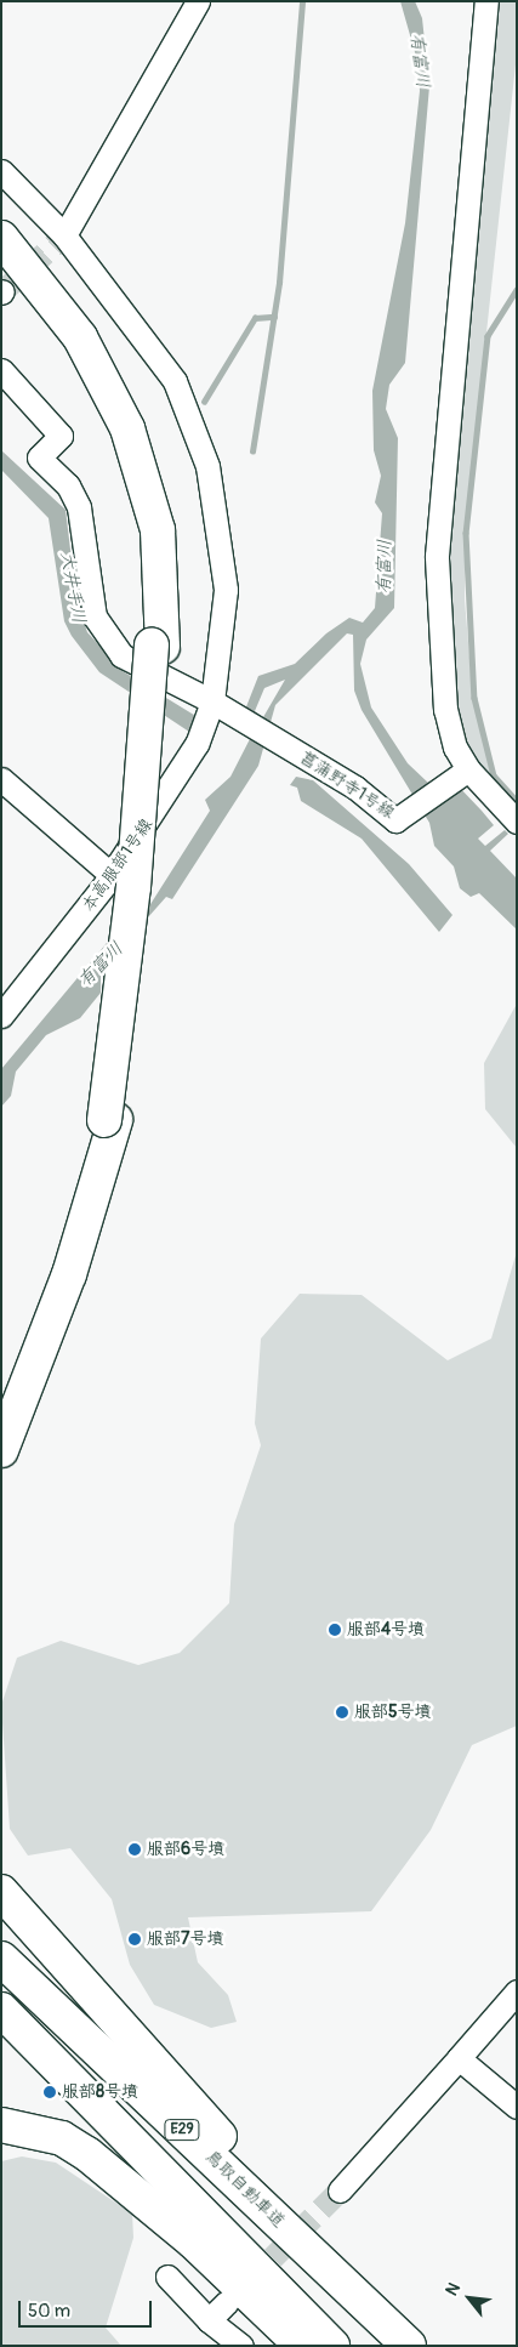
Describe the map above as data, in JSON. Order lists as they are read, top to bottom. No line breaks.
{"streets":{"highway":["E29","鳥取自動車道"],"street":["菖蒲野寺1号線","本高服部1号線"]},"crossings":[["菖蒲野寺1号線","本高服部1号線"]],"water":["有富川","大井手川"],"places":["服部4号墳","服部5号墳","服部6号墳","服部7号墳","服部8号墳"],"scale_bar":"50 m","north":"top left"}
